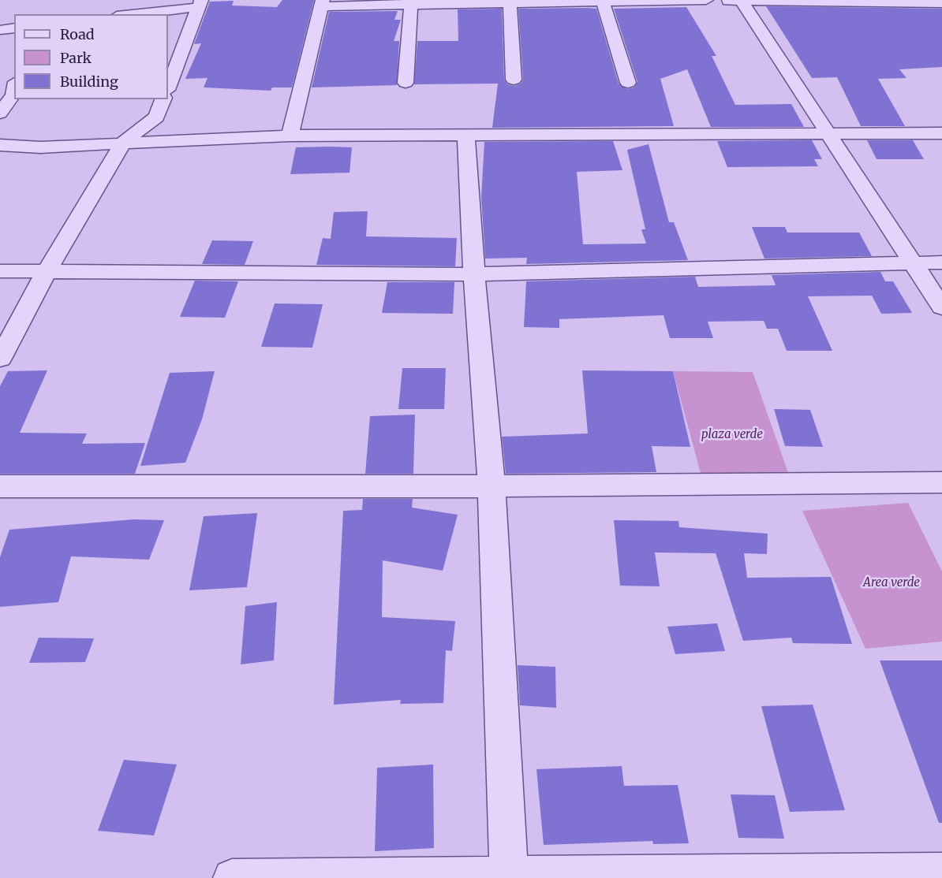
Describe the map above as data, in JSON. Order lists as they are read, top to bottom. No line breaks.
{"parks":["plaza verde","Area verde"],"legend":["Road","Park","Building"]}
